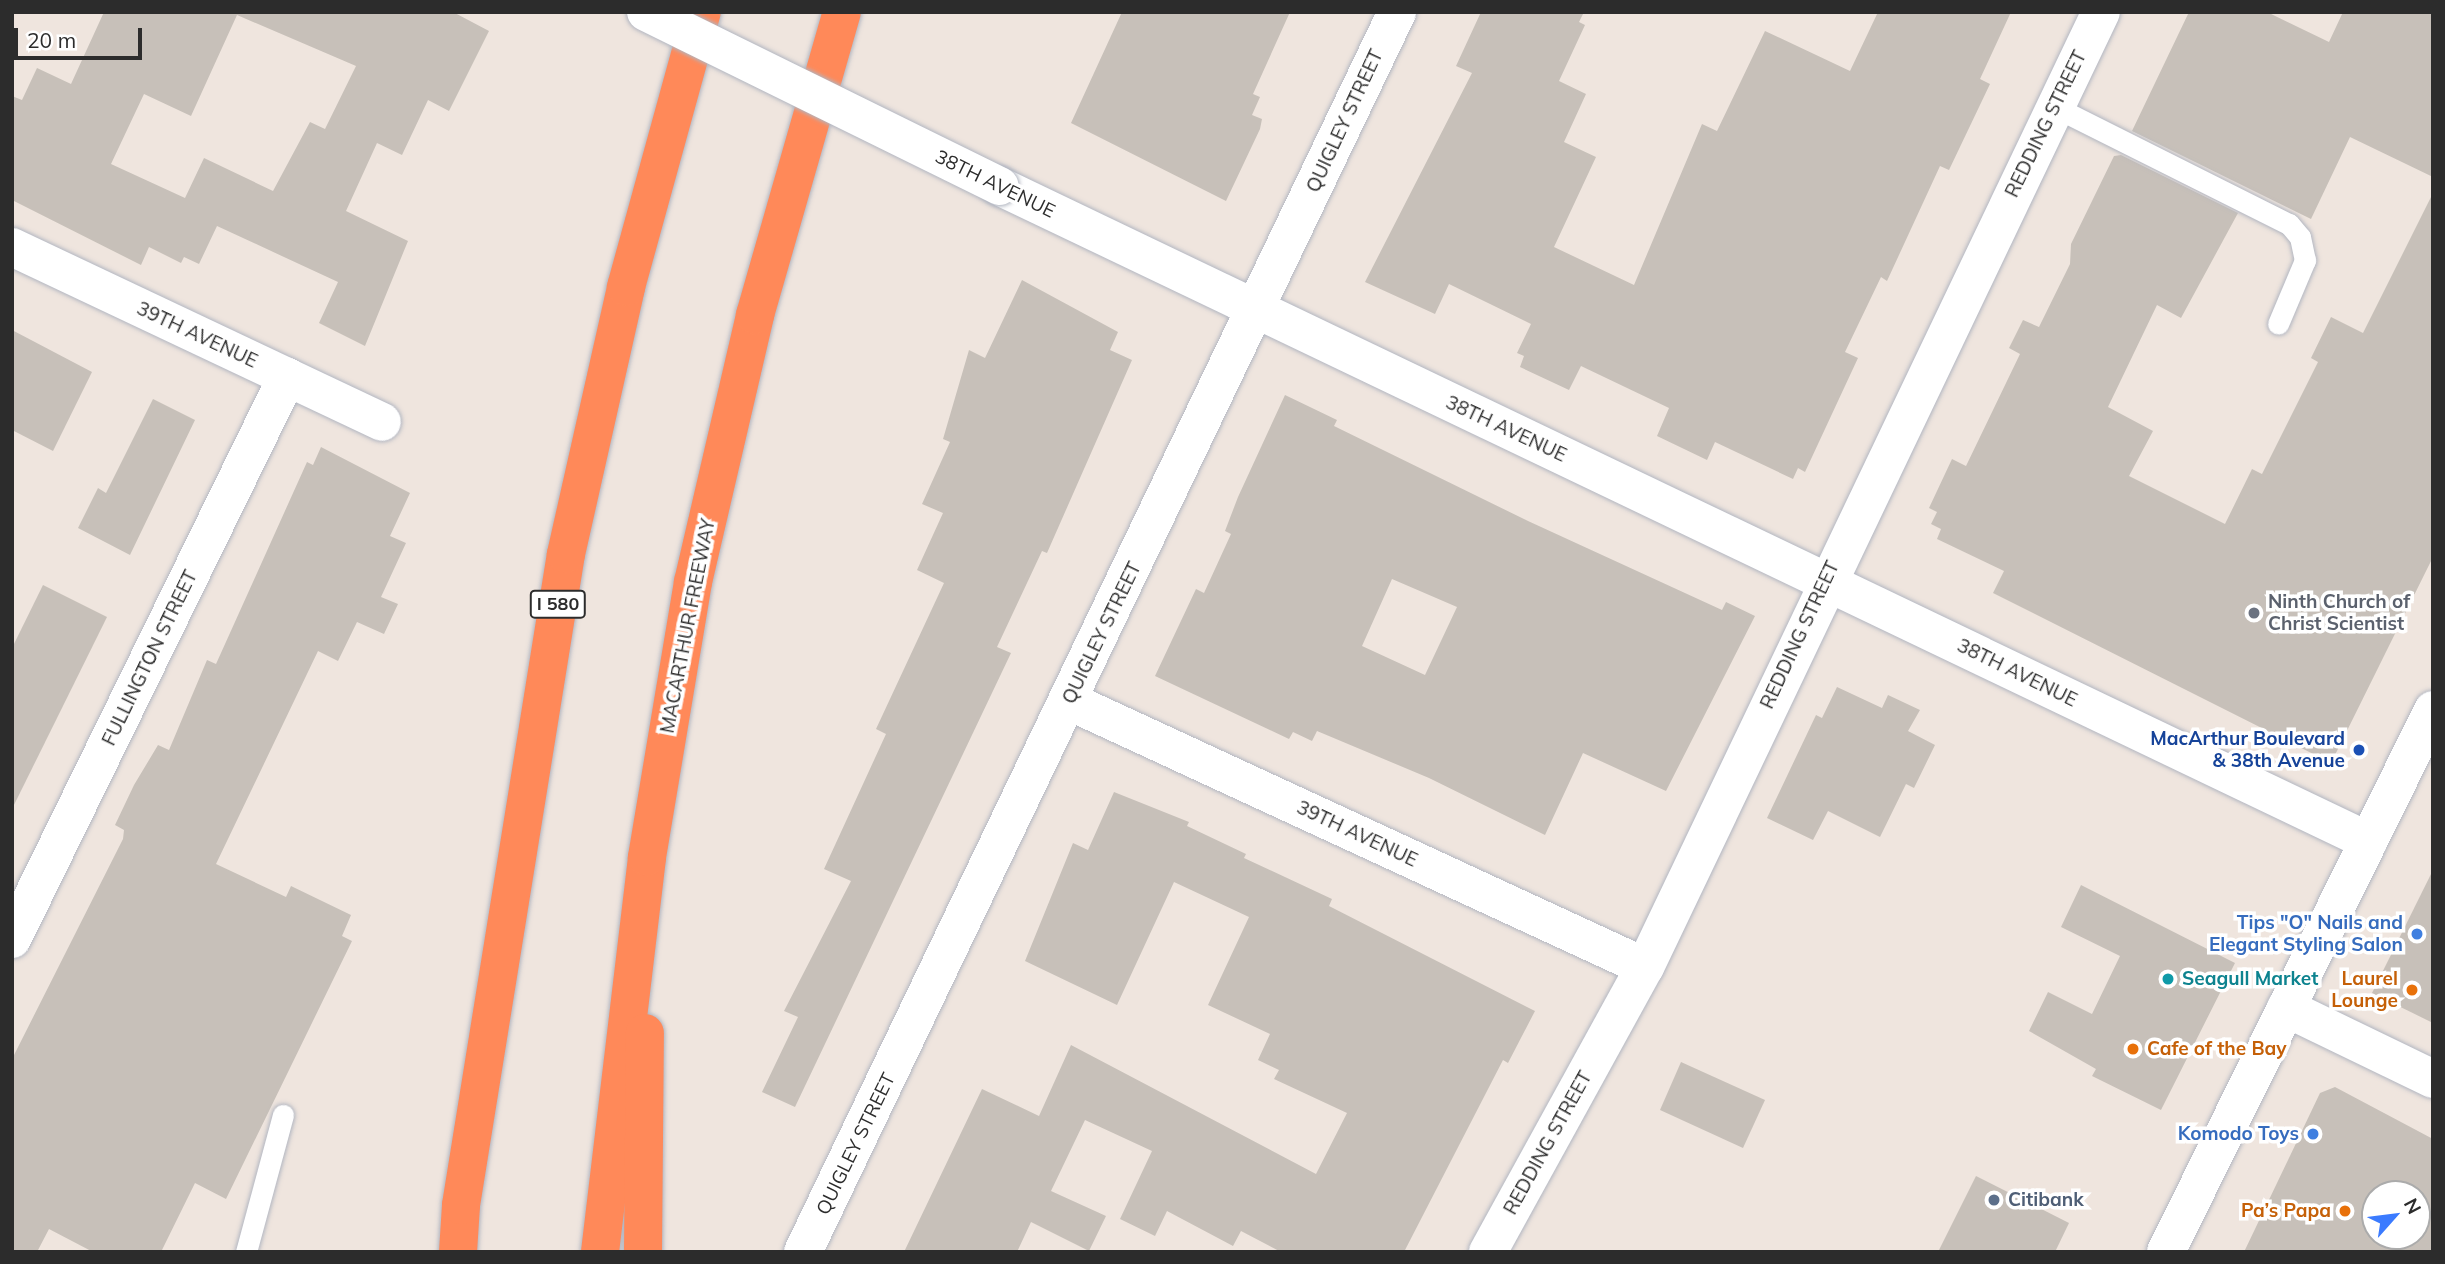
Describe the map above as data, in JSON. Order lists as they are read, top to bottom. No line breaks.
{"streets":{"highway":["I 580","MACARTHUR FREEWAY"],"street":["QUIGLEY STREET","REDDING STREET","38TH AVENUE","39TH AVENUE","FULLINGTON STREET"]},"crossings":[["QUIGLEY STREET","38TH AVENUE"],["QUIGLEY STREET","39TH AVENUE"],["REDDING STREET","38TH AVENUE"],["REDDING STREET","39TH AVENUE"],["39TH AVENUE","FULLINGTON STREET"]],"places":["Ninth Church of Christ Scientist","MacArthur Boulevard & 38th Avenue","Tips \"O\" Nails and Elegant Styling Salon","Seagull Market","Laurel Lounge","Cafe of the Bay","Komodo Toys","Citibank","Pa’s Papa"],"scale_bar":"20 m","north":"top right"}
